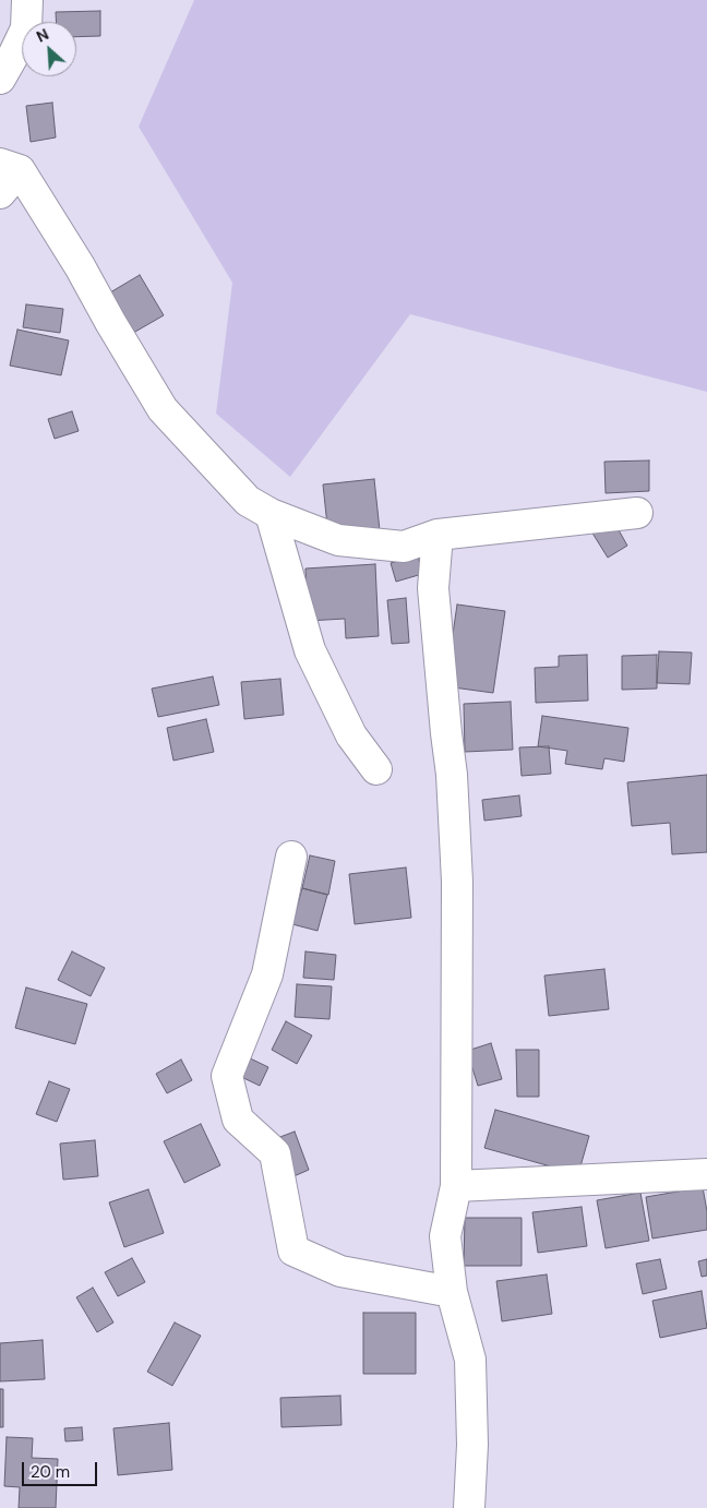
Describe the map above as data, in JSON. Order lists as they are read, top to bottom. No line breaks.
{"scale_bar":"20 m","north":"top left"}
